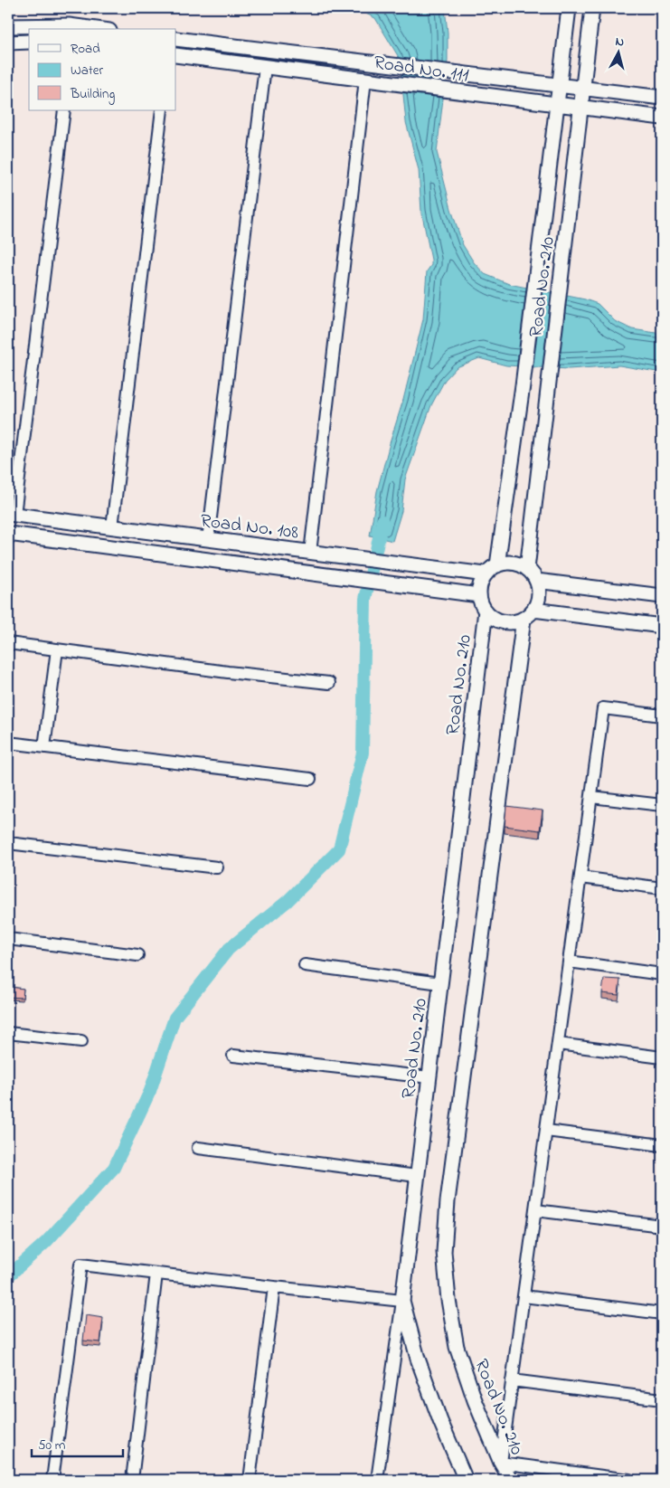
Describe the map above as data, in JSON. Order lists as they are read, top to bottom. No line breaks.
{"streets":{"street":["Road No. 111","Road No. 210","Road No. 108"]},"crossings":[["Road No. 111","Road No. 210"],["Road No. 210","Road No. 108"]],"legend":["Road","Water","Building"],"scale_bar":"50 m","north":"top"}
